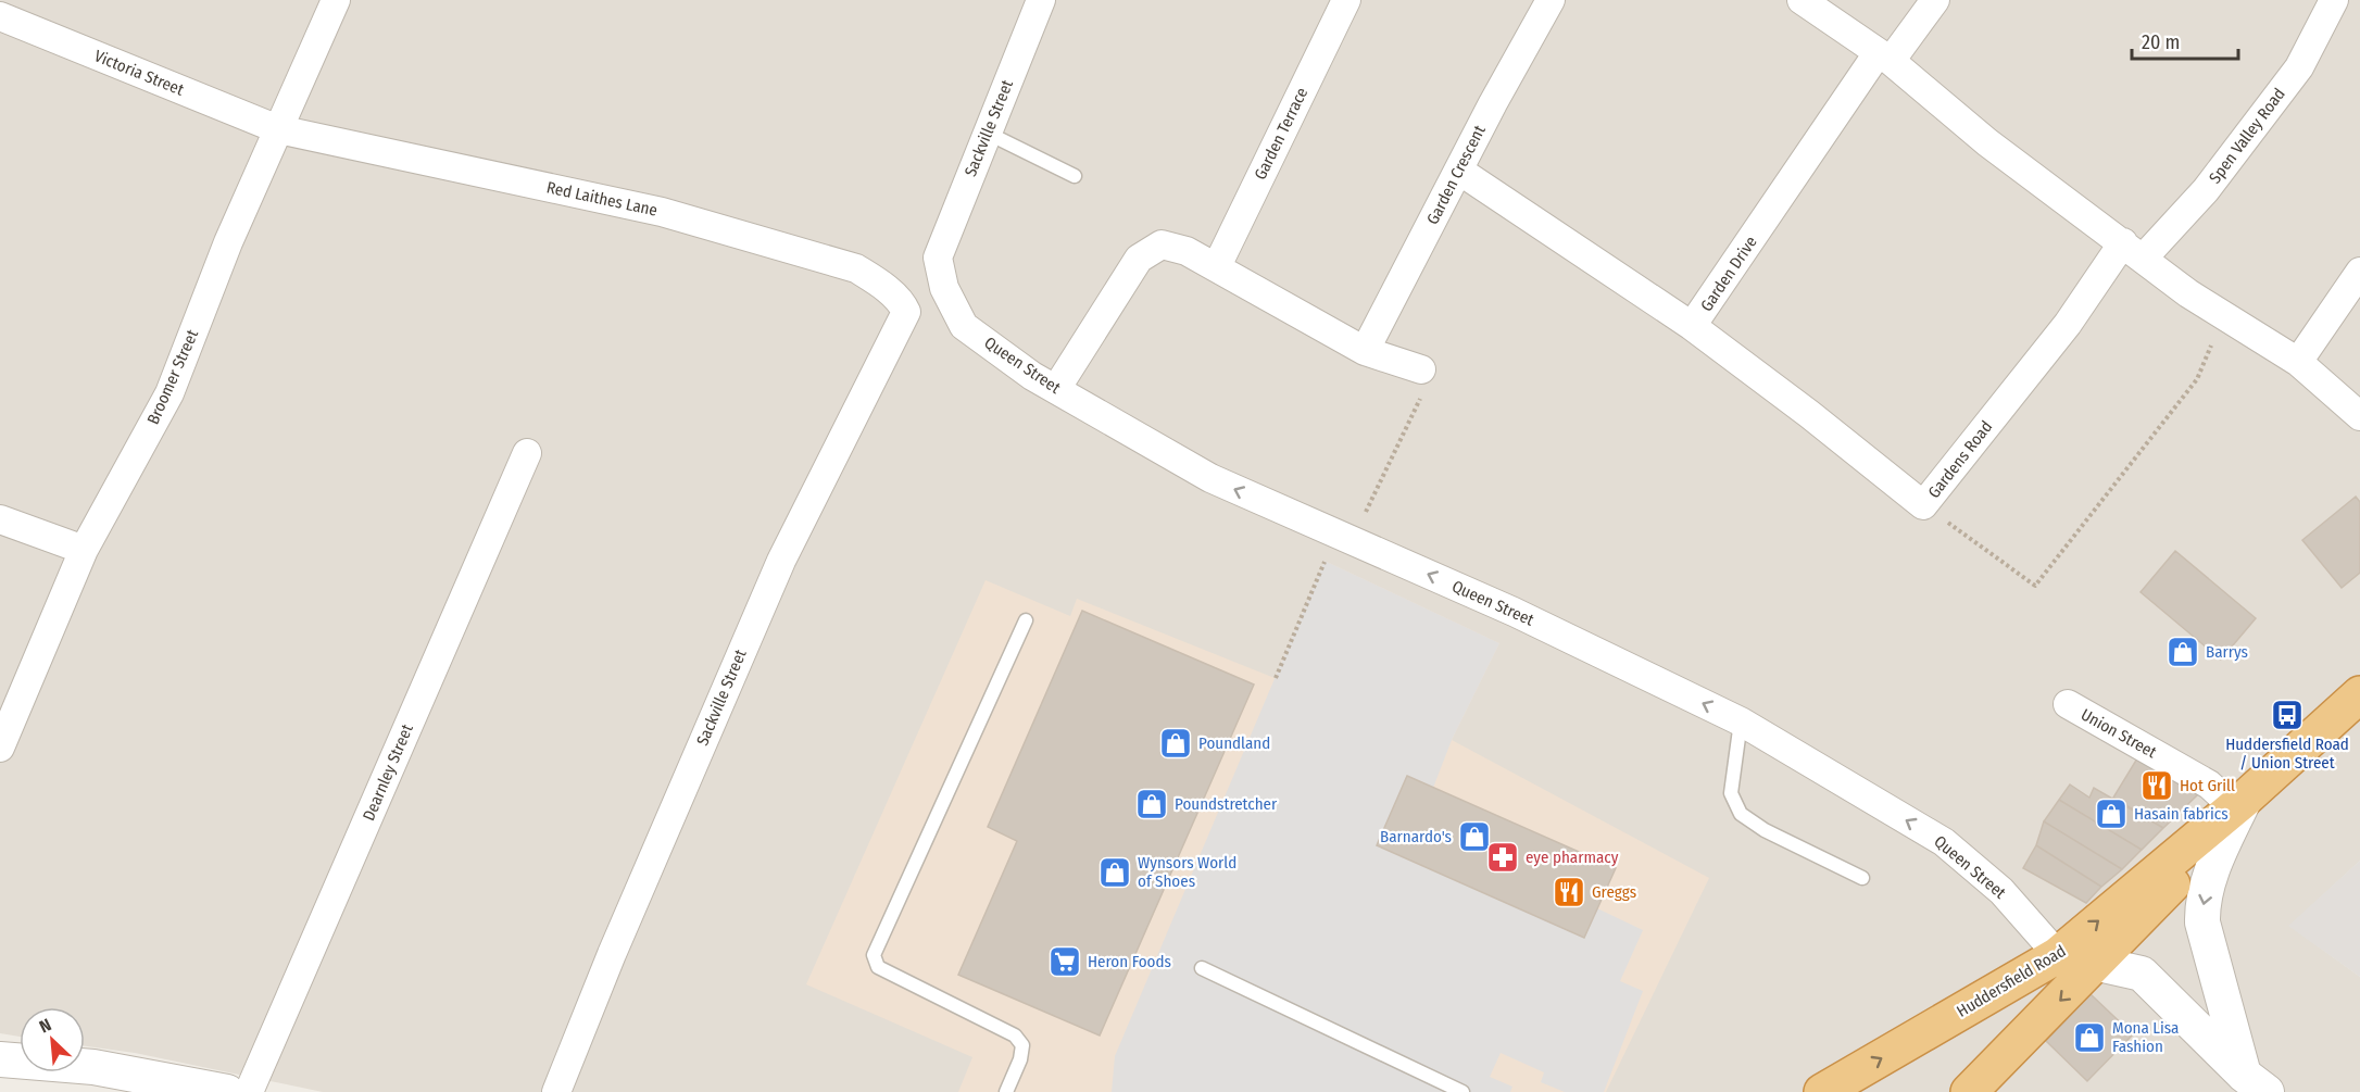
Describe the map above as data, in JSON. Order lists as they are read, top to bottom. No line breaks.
{"streets":{"highway":["Huddersfield Road"],"street":["Victoria Street","Sackville Street","Garden Terrace","Spen Valley Road","Garden Crescent","Red Laithes Lane","Garden Drive","Queen Street","Broomer Street","Gardens Road","Union Street","Dearnley Street"]},"crossings":[["Victoria Street","Red Laithes Lane"],["Victoria Street","Broomer Street"],["Sackville Street","Red Laithes Lane"],["Sackville Street","Queen Street"],["Spen Valley Road","Gardens Road"],["Garden Crescent","Garden Drive"],["Red Laithes Lane","Broomer Street"],["Garden Drive","Gardens Road"],["Queen Street","Huddersfield Road"],["Union Street","Huddersfield Road"]],"one_way":["Queen Street"],"places":{"shop":["Barrys","Poundland","Poundstretcher","Hasain fabrics","Barnardo's","Wynsors World of Shoes","Mona Lisa Fashion"],"bus stop":["Huddersfield Road / Union Street"],"restaurant":["Hot Grill","Greggs"],"pharmacy":["eye pharmacy"],"supermarket":["Heron Foods"]},"scale_bar":"20 m","north":"top left"}
